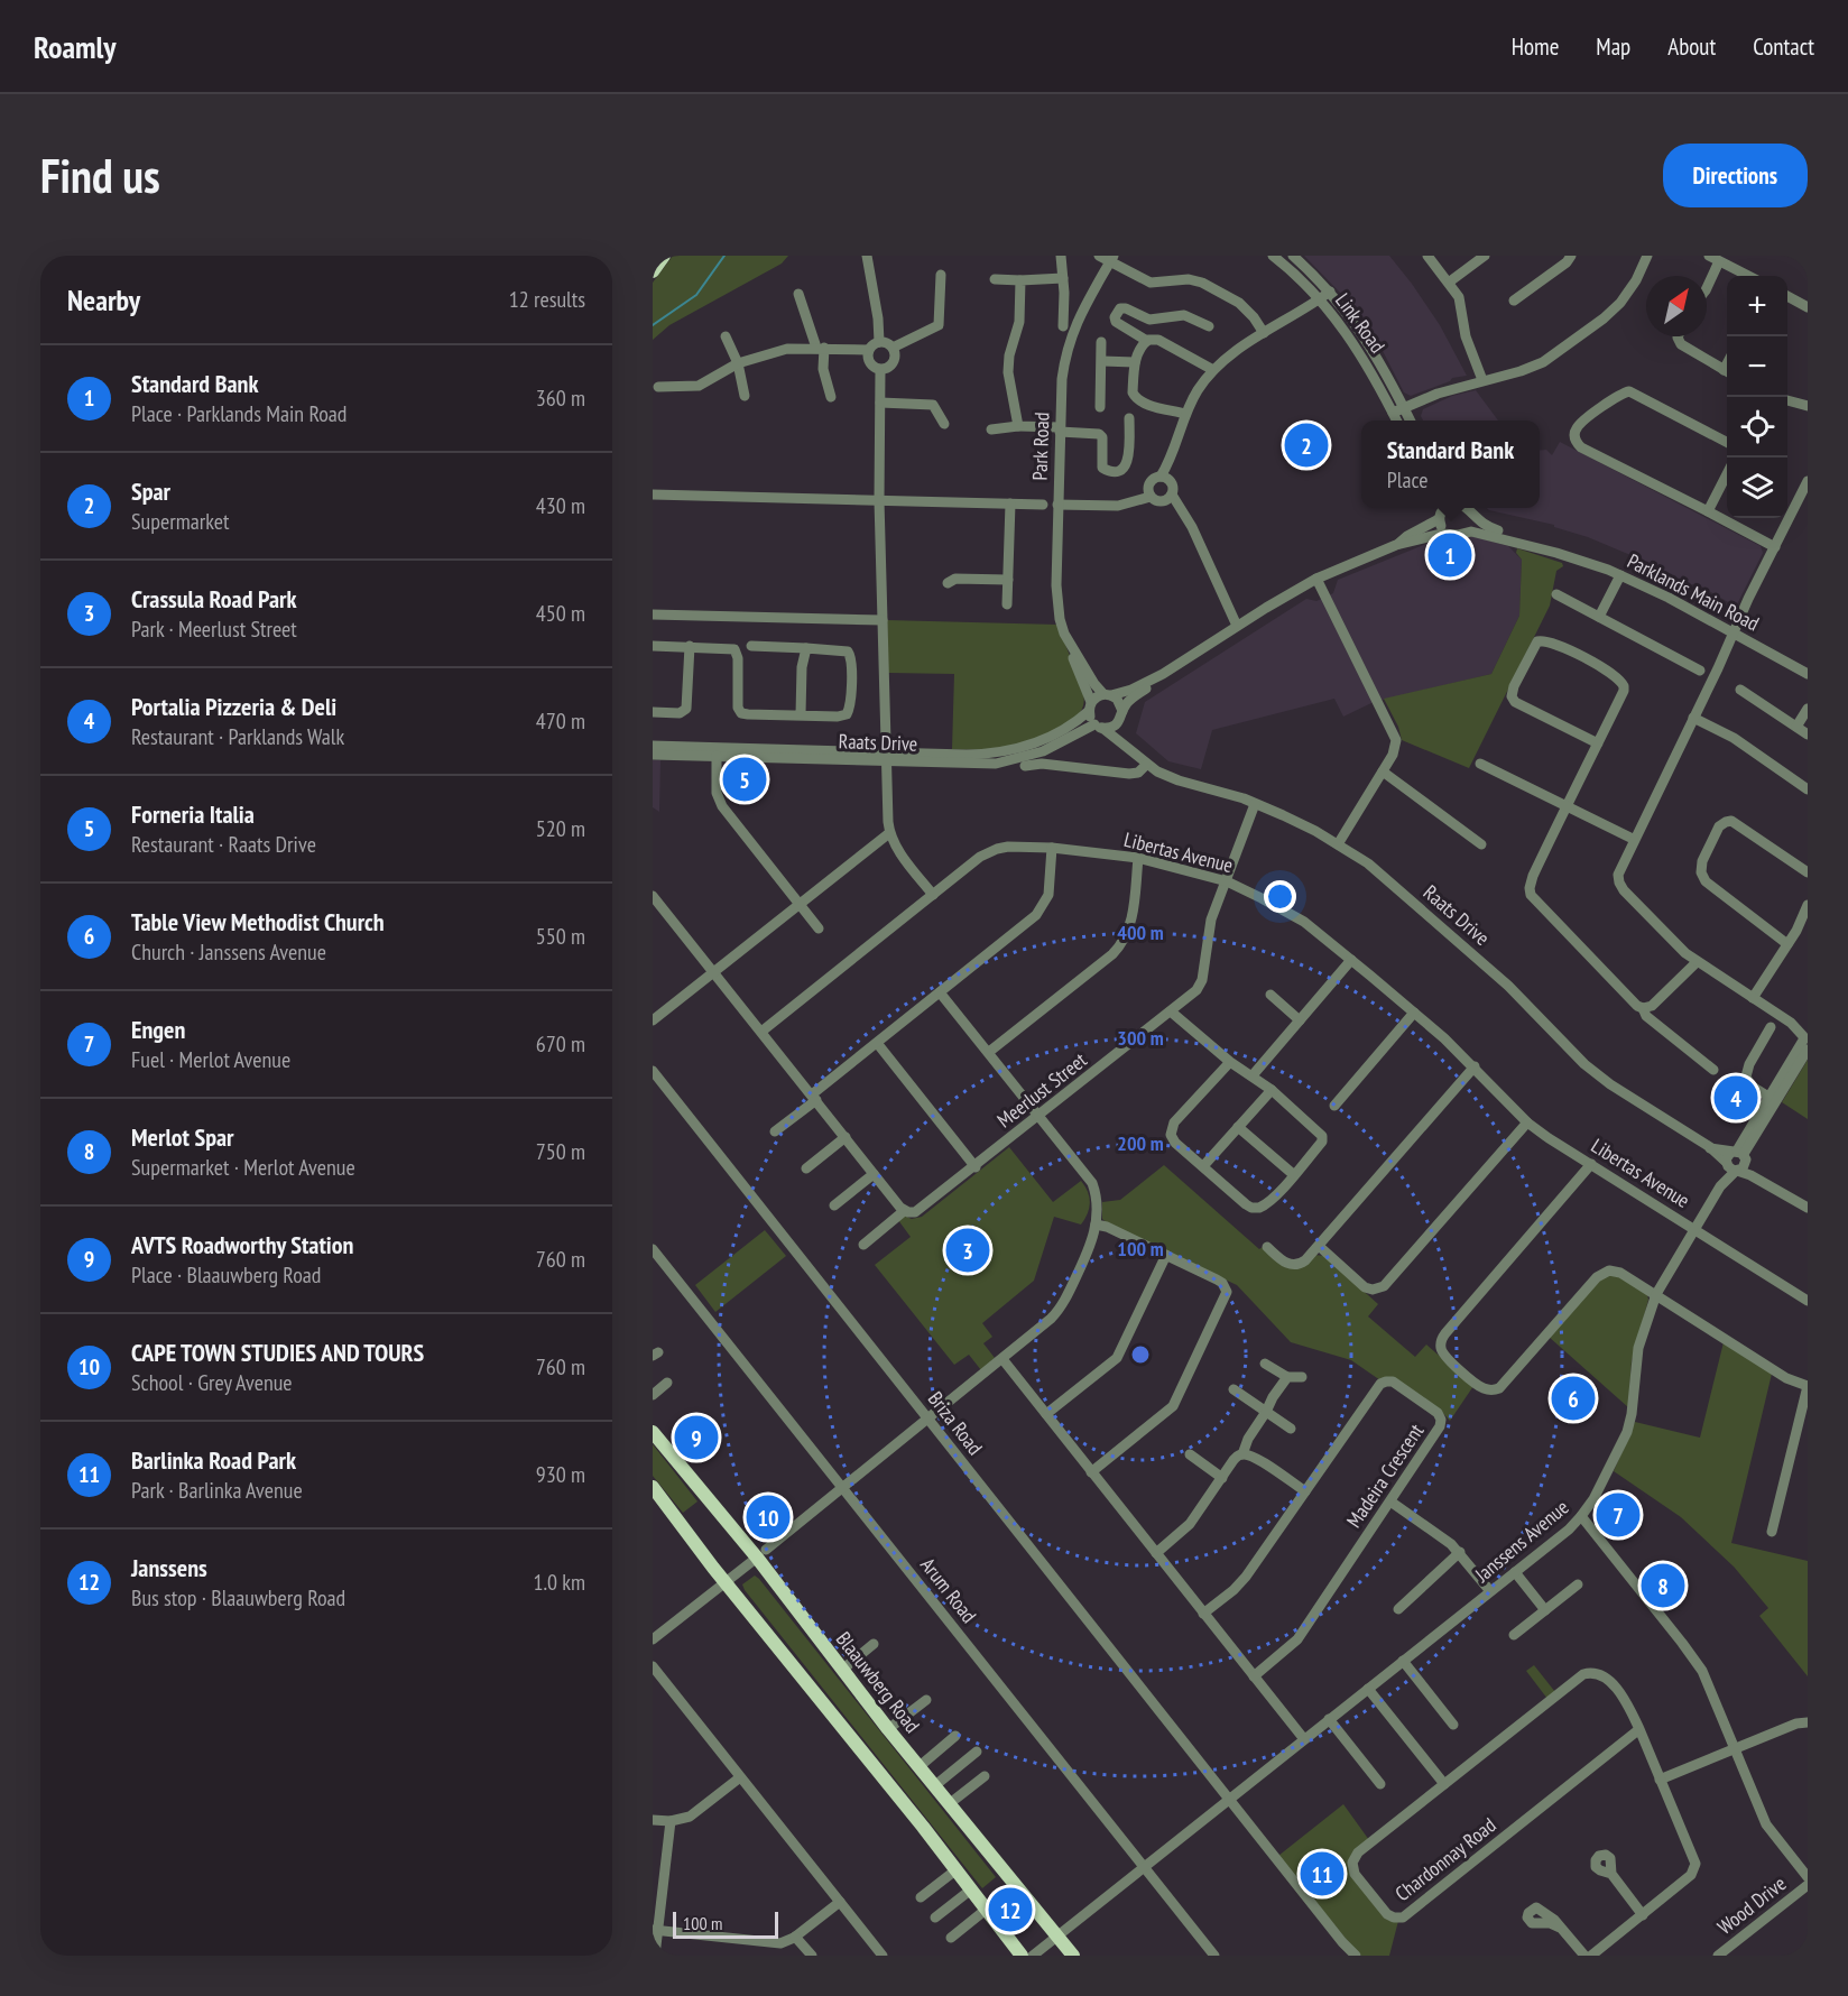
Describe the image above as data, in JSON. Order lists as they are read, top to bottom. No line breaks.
{"streets":{"main road":["Blaauwberg Road"],"street":["Link Road","Park Road","Parklands Main Road","Raats Drive","Libertas Avenue","Meerlust Street","Briza Road","Madeira Crescent","Janssens Avenue","Arum Road","Chardonnay Road","Wood Drive"]},"crossings":[["Park Road","Raats Drive"],["Raats Drive","Meerlust Street"],["Raats Drive","Janssens Avenue"],["Libertas Avenue","Meerlust Street"],["Libertas Avenue","Janssens Avenue"],["Briza Road","Janssens Avenue"],["Janssens Avenue","Arum Road"],["Janssens Avenue","Blaauwberg Road"]],"scale_bar":"100 m","north":"top right","page":{"header":"Roamly","nav":["Home","Map","About","Contact"],"buttons":"Directions","title":"Find us","heading":["Nearby","12 results"],"map_buttons":["+","−"],"list":[{"mark":"1","name":"Standard Bank","note":"Place · Parklands Main Road","value":"360 m"},{"mark":"2","name":"Spar","note":"Supermarket","value":"430 m"},{"mark":"3","name":"Crassula Road Park","note":"Park · Meerlust Street","value":"450 m"},{"mark":"4","name":"Portalia Pizzeria & Deli","note":"Restaurant · Parklands Walk","value":"470 m"},{"mark":"5","name":"Forneria Italia","note":"Restaurant · Raats Drive","value":"520 m"},{"mark":"6","name":"Table View Methodist Church","note":"Church · Janssens Avenue","value":"550 m"},{"mark":"7","name":"Engen","note":"Fuel · Merlot Avenue","value":"670 m"},{"mark":"8","name":"Merlot Spar","note":"Supermarket · Merlot Avenue","value":"750 m"},{"mark":"9","name":"AVTS Roadworthy Station","note":"Place · Blaauwberg Road","value":"760 m"},{"mark":"10","name":"CAPE TOWN STUDIES AND TOURS","note":"School · Grey Avenue","value":"760 m"},{"mark":"11","name":"Barlinka Road Park","note":"Park · Barlinka Avenue","value":"930 m"},{"mark":"12","name":"Janssens","note":"Bus stop · Blaauwberg Road","value":"1.0 km"}],"popup":["Standard Bank","Place"],"pins":["2","1","5","4","3","6","9","7","10","8","11","12"],"scale":"100 m"},"rings":["400 m","300 m","200 m","100 m"]}
